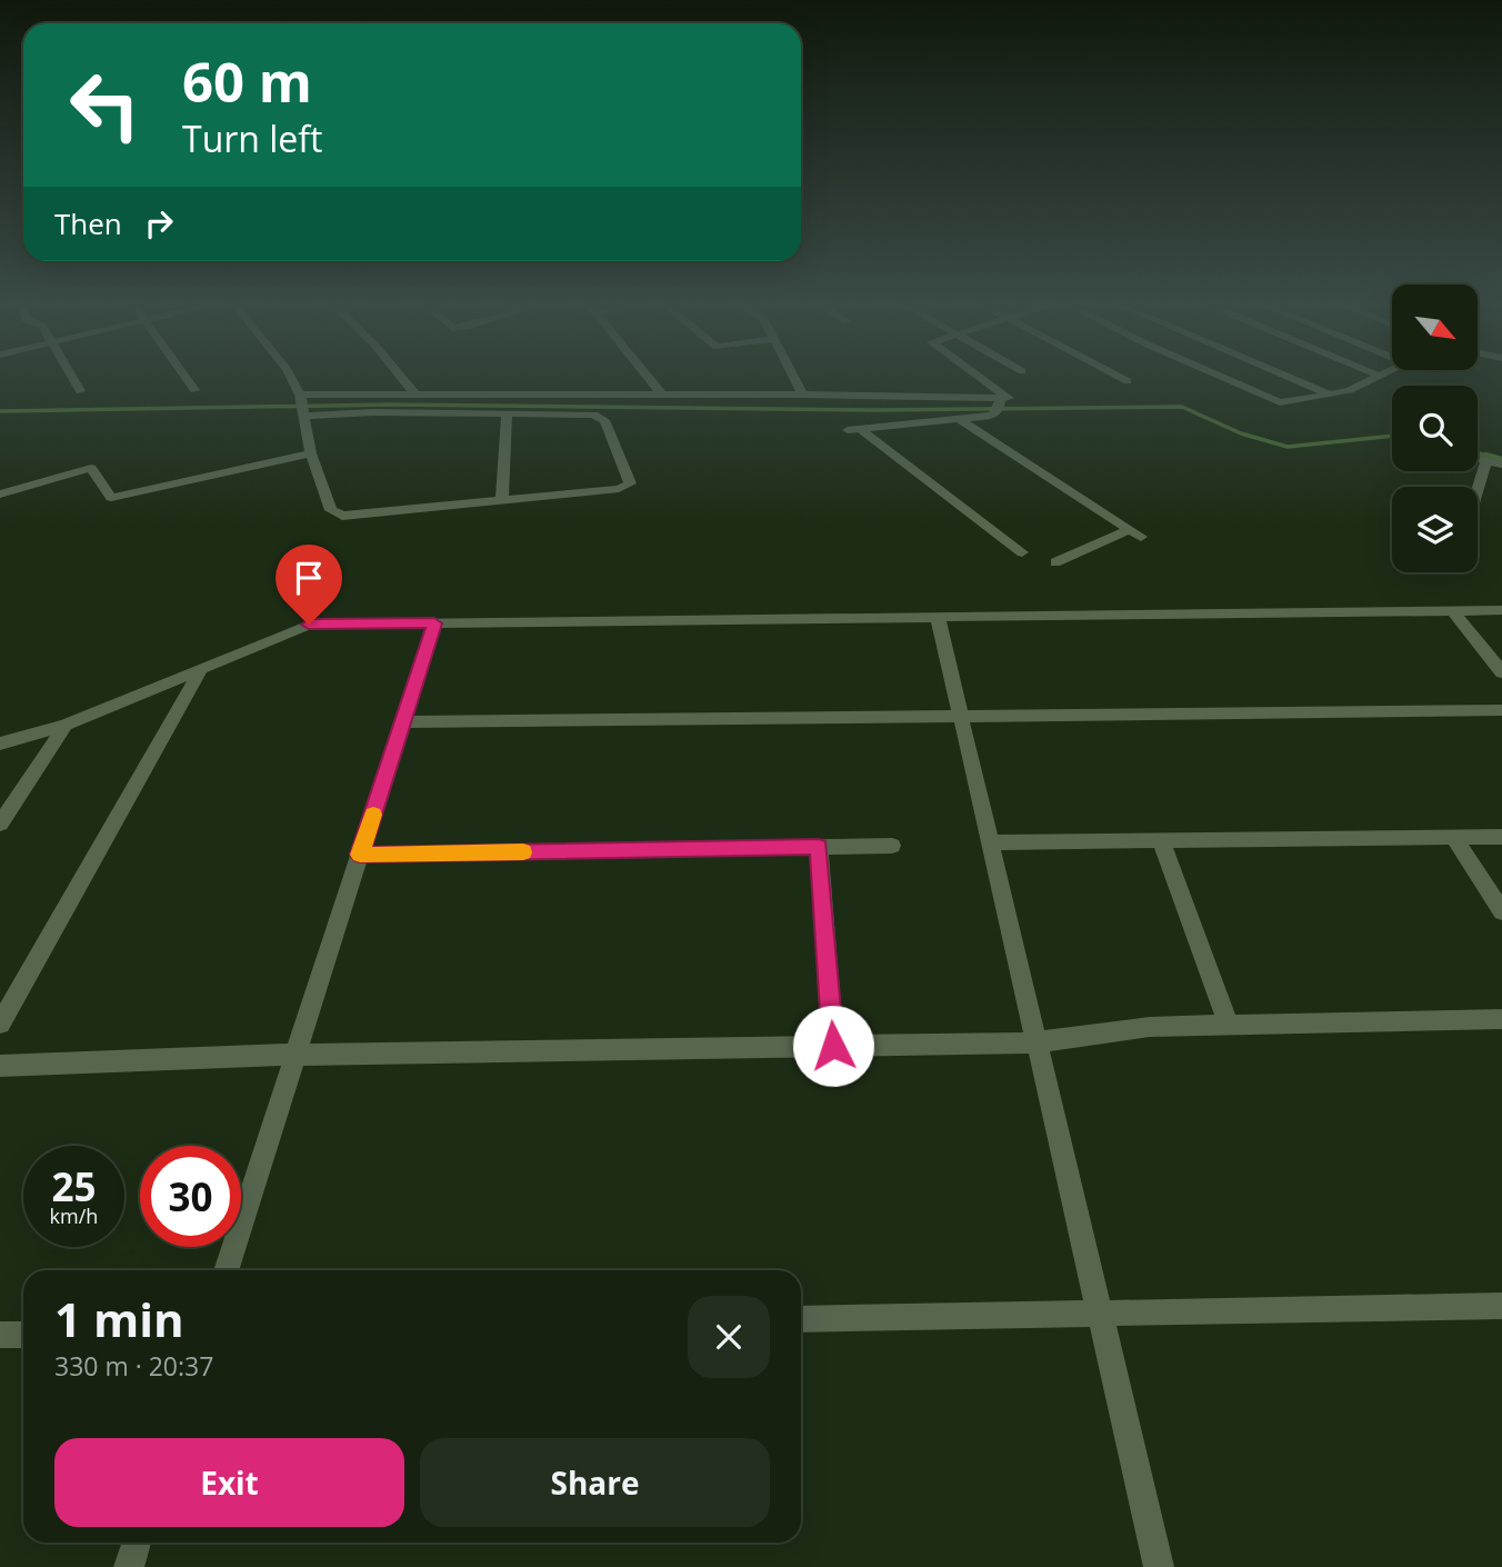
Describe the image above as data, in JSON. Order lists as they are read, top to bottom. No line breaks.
{"north":"bottom right","page":{"turn":["60 m","Turn left"],"then":"Then","speed":"25 km/h","limit":"30","heading":["1 min","330 m · 20:37"],"buttons":["Exit","Share"]}}
